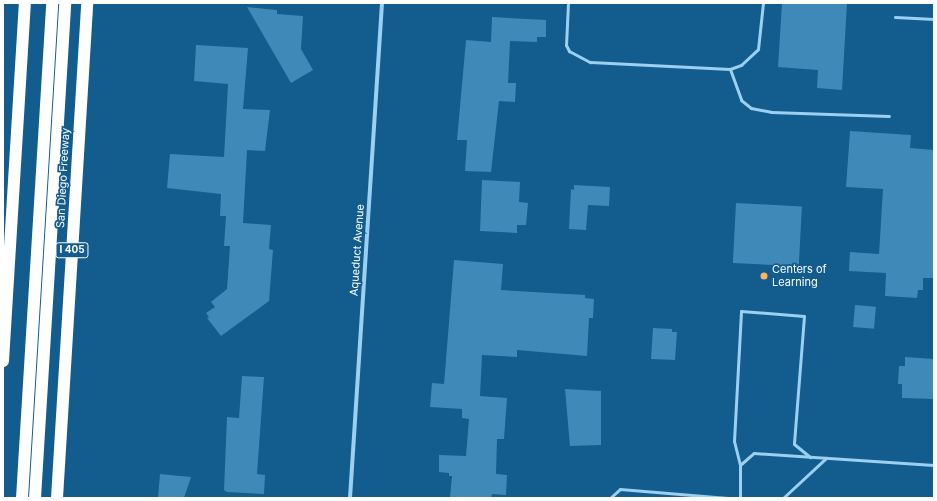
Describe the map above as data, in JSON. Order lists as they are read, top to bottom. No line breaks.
{"streets":{"highway":["San Diego Freeway","I 405"],"street":["Aqueduct Avenue"]},"places":["Centers of Learning"]}
